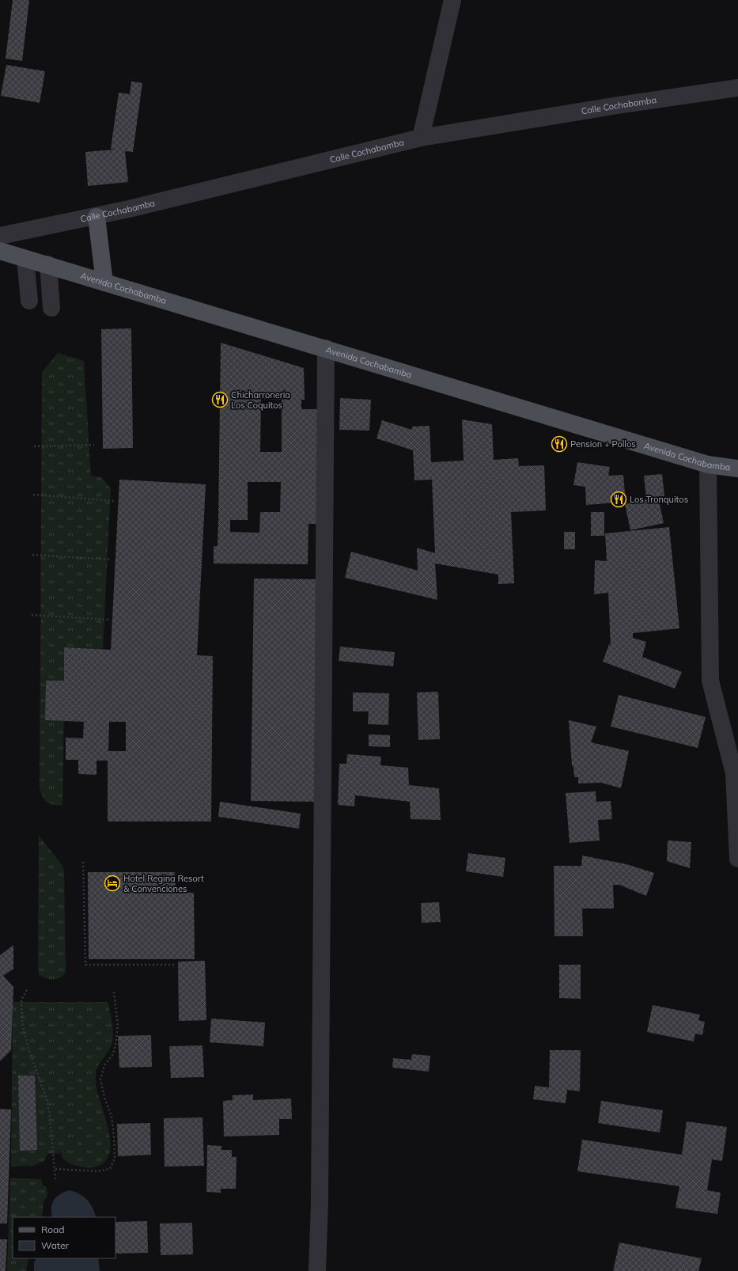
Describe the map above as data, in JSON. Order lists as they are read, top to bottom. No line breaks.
{"streets":{"main road":["Avenida Cochabamba"],"street":["Calle Cochabamba"]},"places":{"restaurant":["Chicharroneria Los Coquitos","Pension + Pollos","Los Tronquitos"],"hotel":["Hotel Regina Resort & Convenciones"]},"legend":["Road","Water"]}
